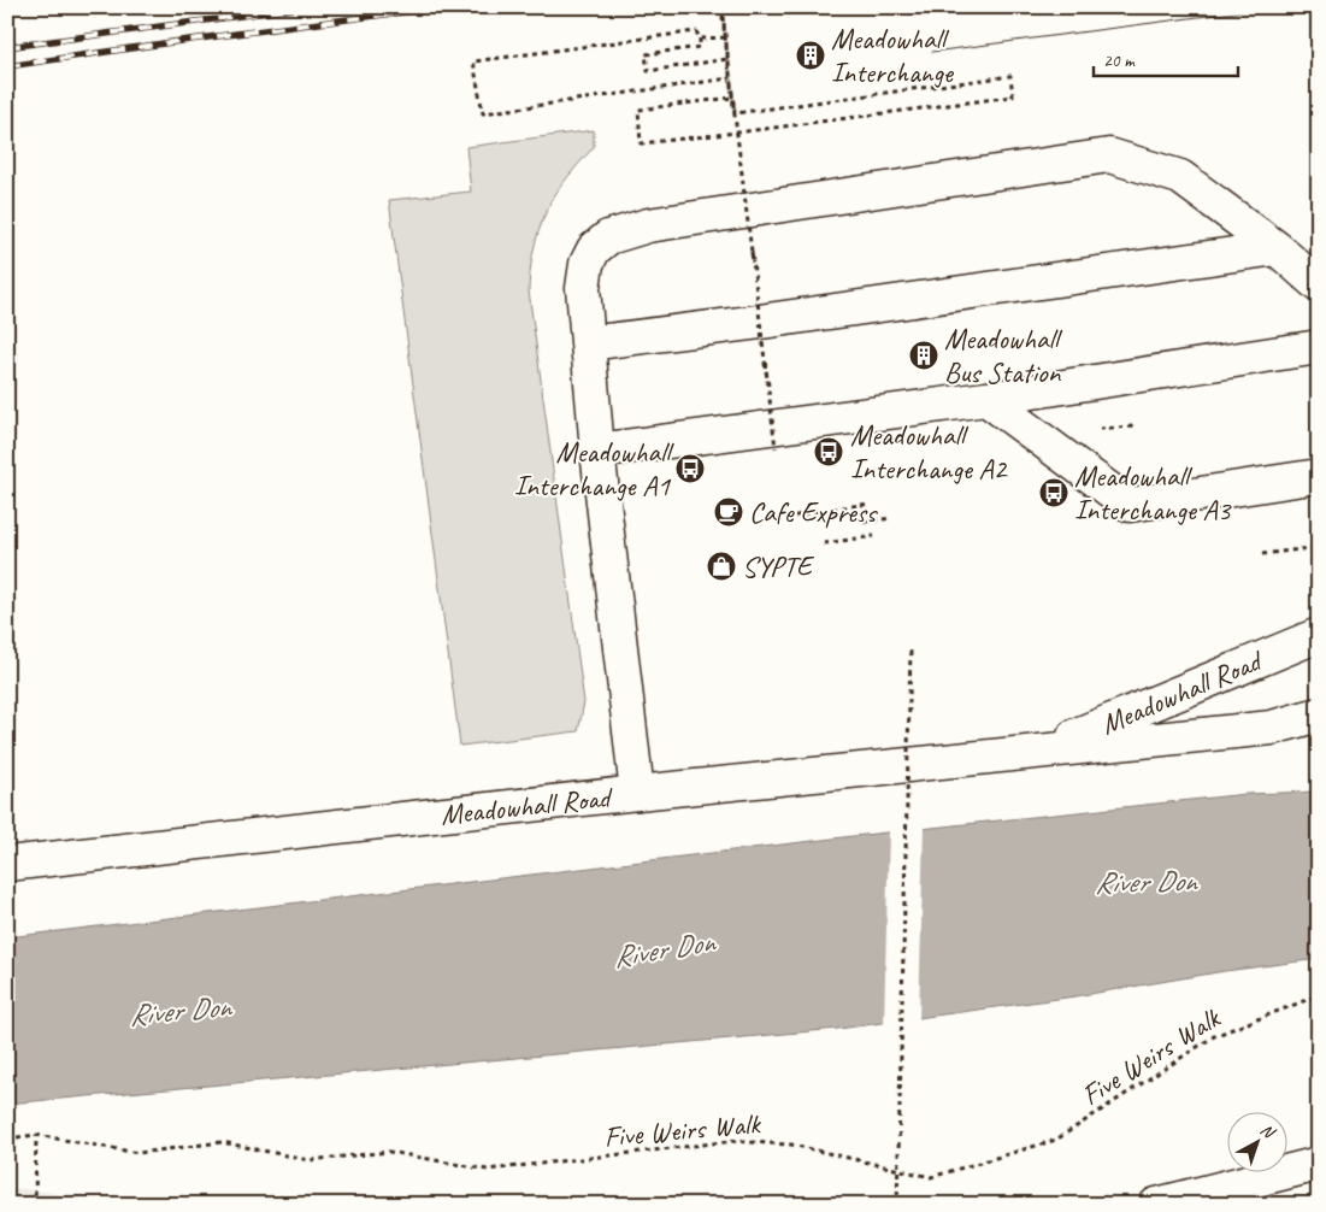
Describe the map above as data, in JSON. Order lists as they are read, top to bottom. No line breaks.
{"streets":{"main road":["Meadowhall Road"],"path":["Five Weirs Walk"]},"water":["River Don"],"places":{"building":["Meadowhall Interchange","Meadowhall Bus Station"],"bus stop":["Meadowhall Interchange A2","Meadowhall Interchange A1","Meadowhall Interchange A3"],"cafe":["Cafe Express"],"shop":["SYPTE"]},"scale_bar":"20 m","north":"top right"}
